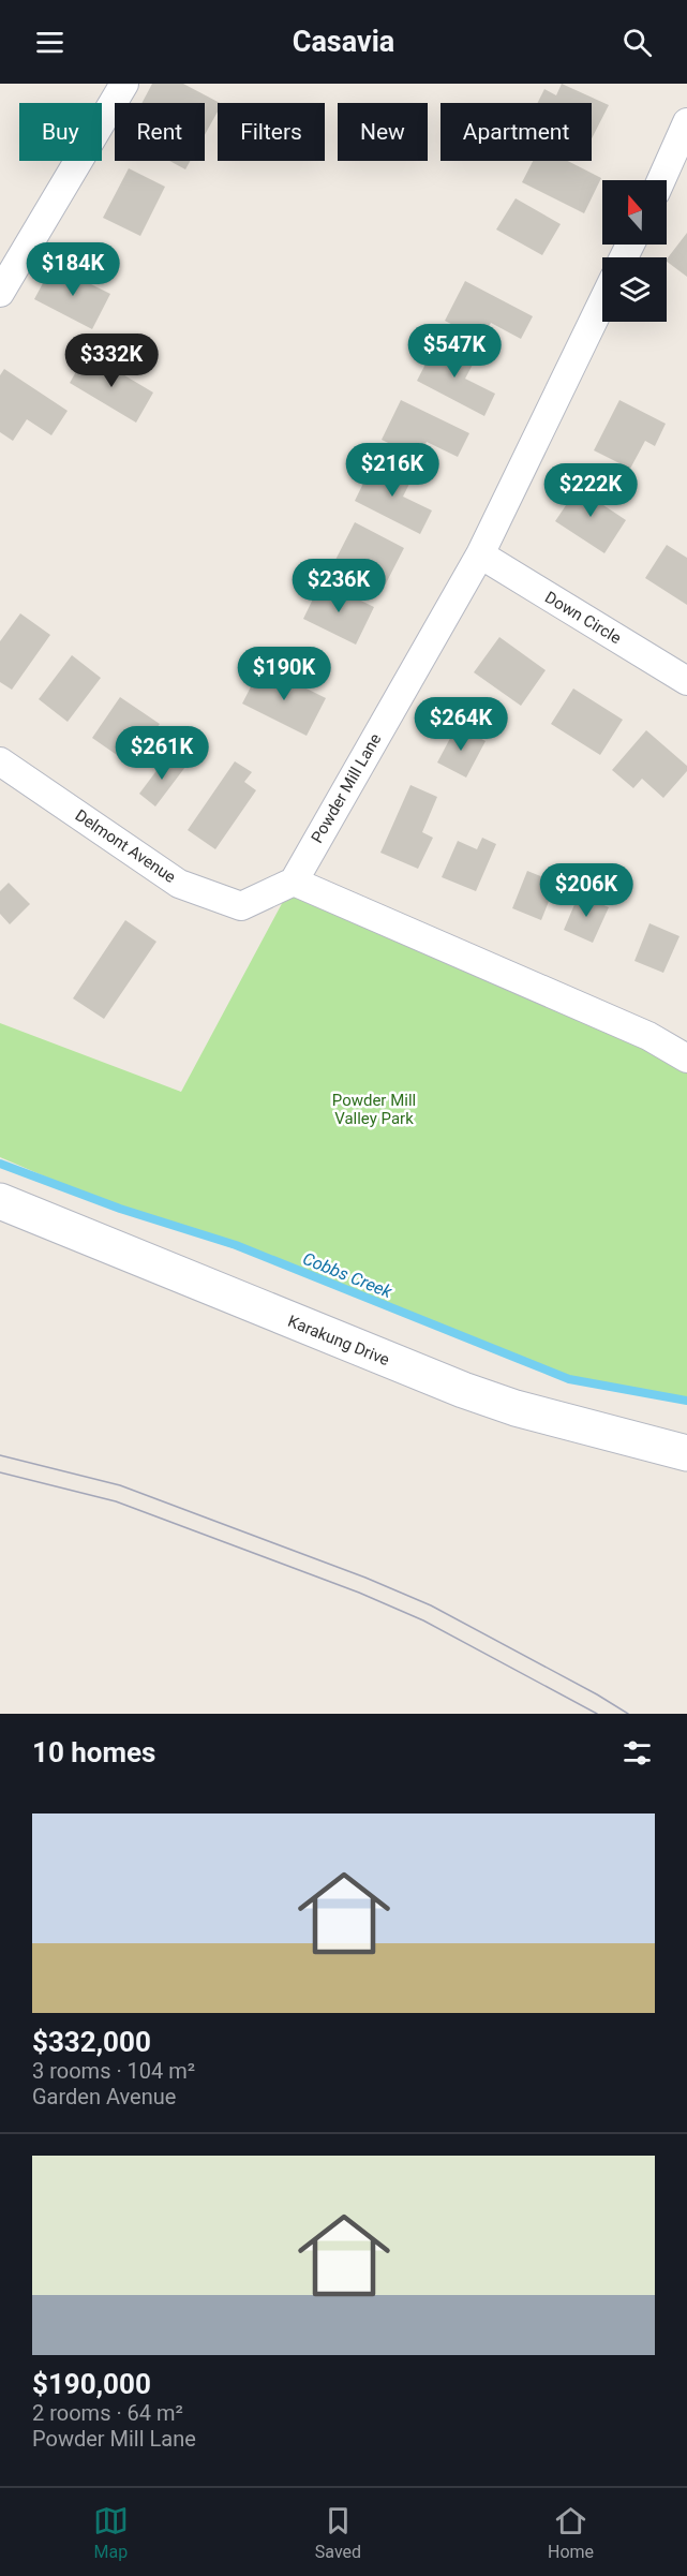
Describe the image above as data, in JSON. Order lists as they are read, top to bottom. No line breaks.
{"streets":{"street":["Down Circle","Powder Mill Lane","Delmont Avenue","Karakung Drive"]},"crossings":[["Down Circle","Powder Mill Lane"],["Powder Mill Lane","Delmont Avenue"]],"water":["Cobbs Creek"],"parks":["Powder Mill Valley Park"],"north":"top","page":{"header":"Casavia","chip":["Buy","Rent","Filters","New","Apartment"],"price":["$184K","$547K","$332K","$216K","$222K","$236K","$190K","$264K","$261K","$206K"],"heading":"10 homes","list":[{"name":"$332,000","note":"3 rooms · 104 m² · Garden Avenue"},{"name":"$190,000","note":"2 rooms · 64 m² · Powder Mill Lane"}],"tabs":["Map","Saved","Home"]}}
